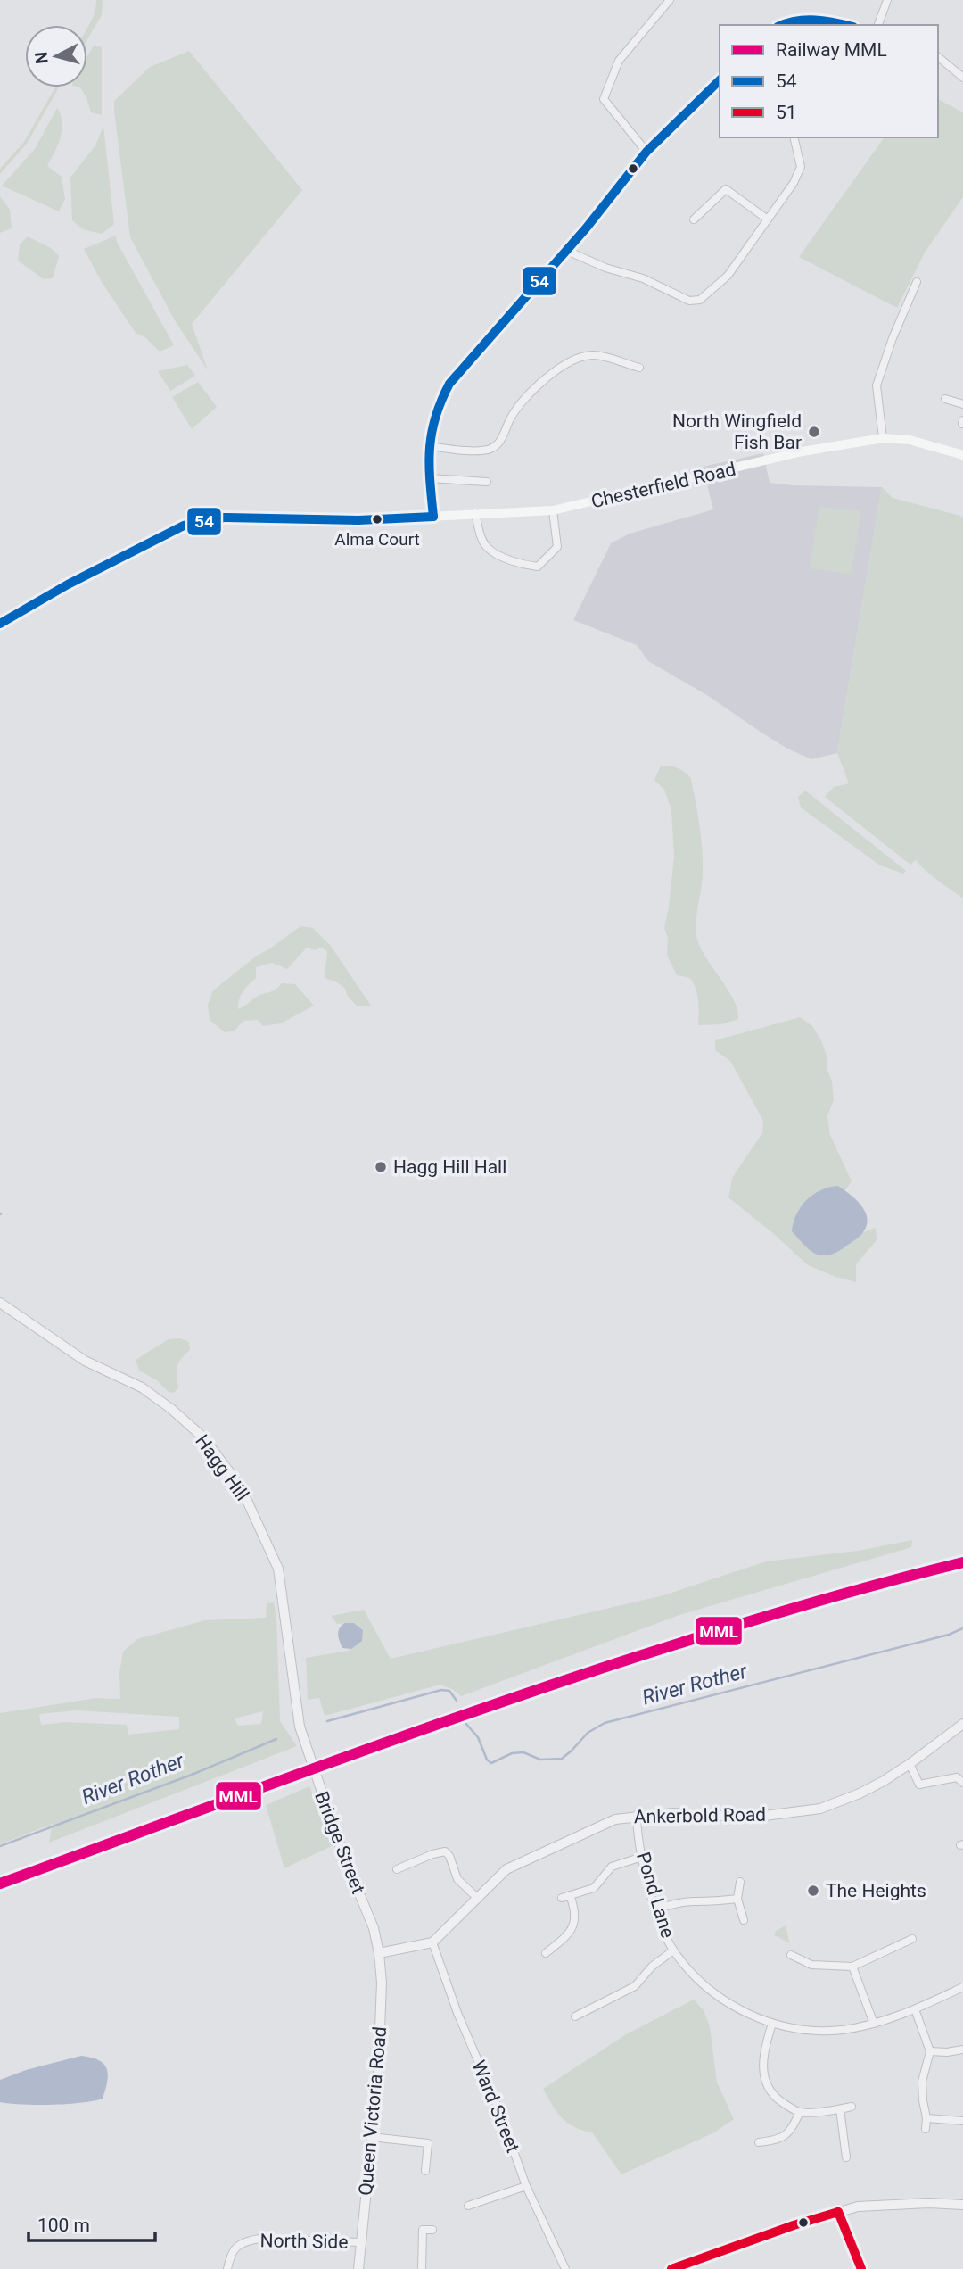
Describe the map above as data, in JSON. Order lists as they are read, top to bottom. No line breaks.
{"streets":{"main road":["Chesterfield Road"],"street":["Hagg Hill","Ankerbold Road","Bridge Street","Pond Lane","Ward Street","Queen Victoria Road","North Side"]},"crossings":[["Hagg Hill","Bridge Street"],["Ankerbold Road","Pond Lane"],["Ankerbold Road","Ward Street"],["Bridge Street","Queen Victoria Road"],["Queen Victoria Road","North Side"]],"water":["River Rother"],"places":["North Wingfield Fish Bar","Alma Court","Hagg Hill Hall","The Heights"],"lines":["transit line 54","rail line MML","transit line 51"],"legend":["Railway MML","54","51"],"scale_bar":"100 m","north":"left"}
